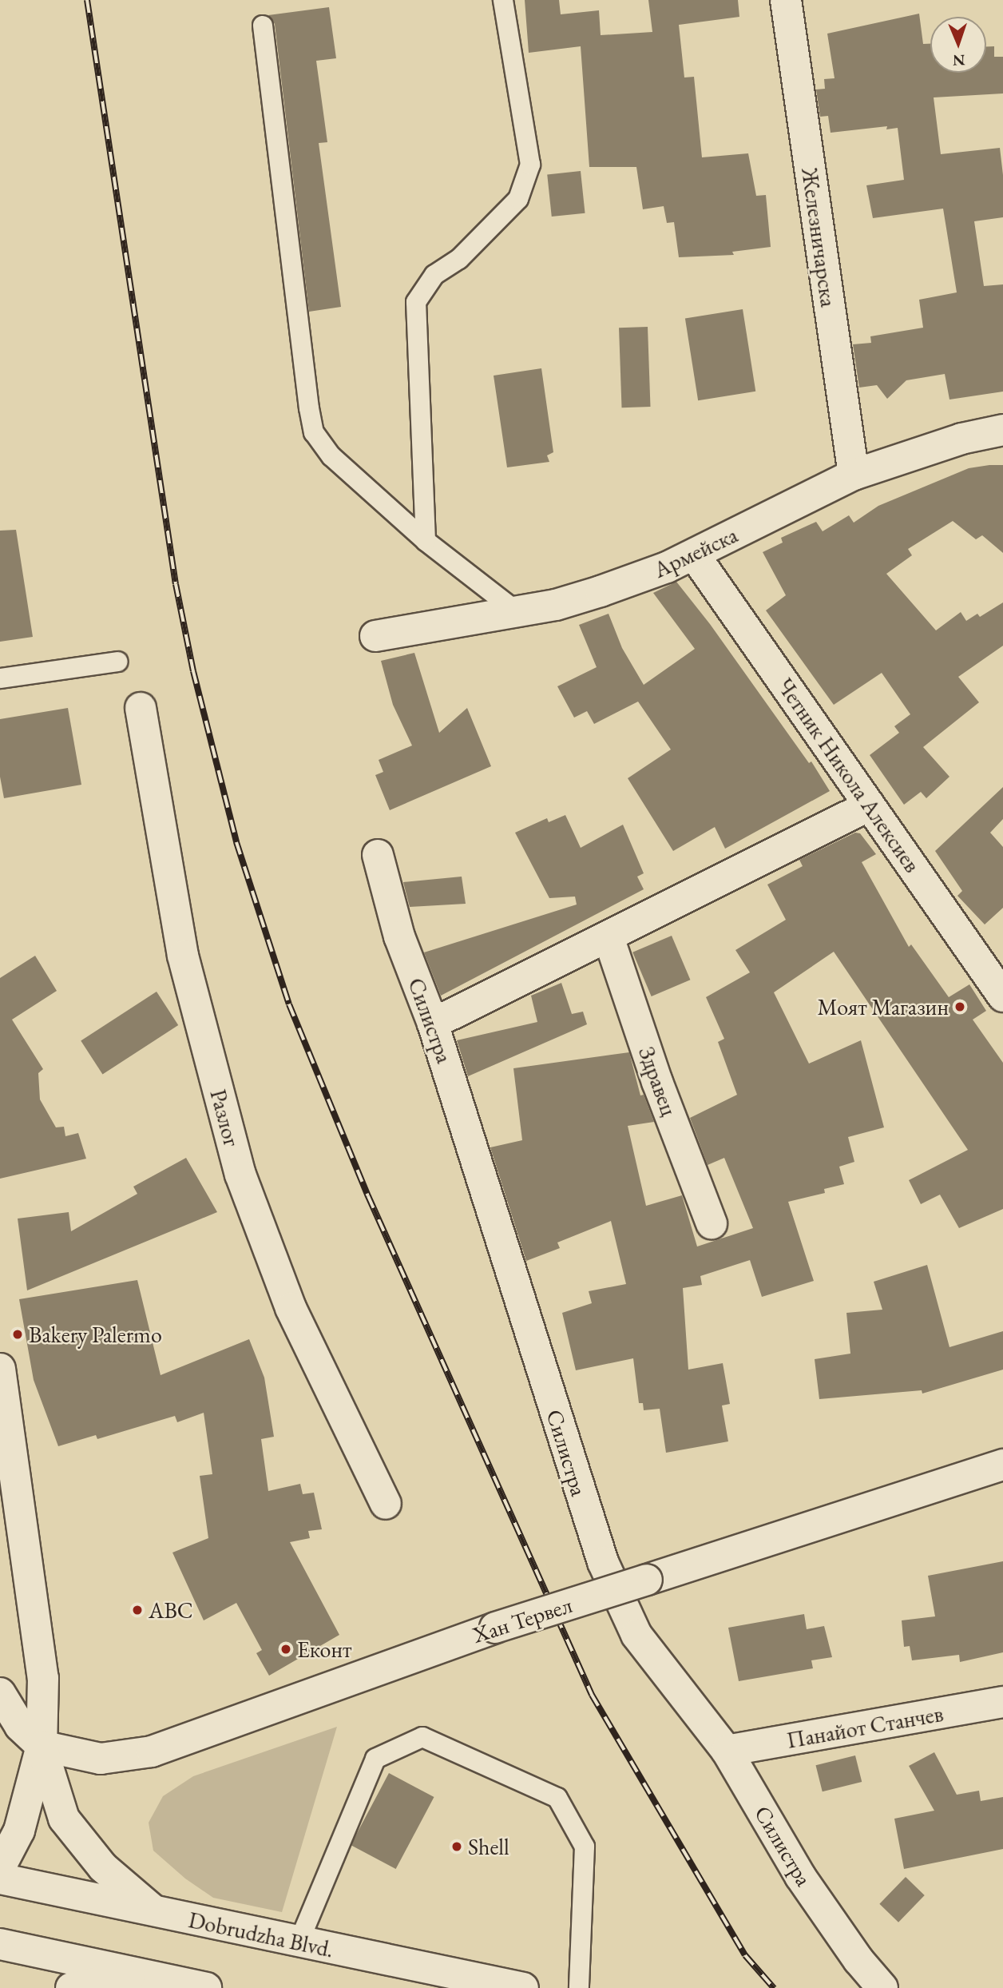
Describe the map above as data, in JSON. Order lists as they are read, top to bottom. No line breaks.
{"streets":{"street":["Железничарска","Армейска","Четник Никола Алексиев","Силистра","Здравец","Разлог","Хан Тервел","Панайот Станчев","Dobrudzha Blvd."]},"crossings":[["Железничарска","Армейска"],["Армейска","Четник Никола Алексиев"],["Силистра","Панайот Станчев"]],"places":["Моят Магазин","Bakery Palermo","ABC","Еконт","Shell"],"north":"bottom"}
